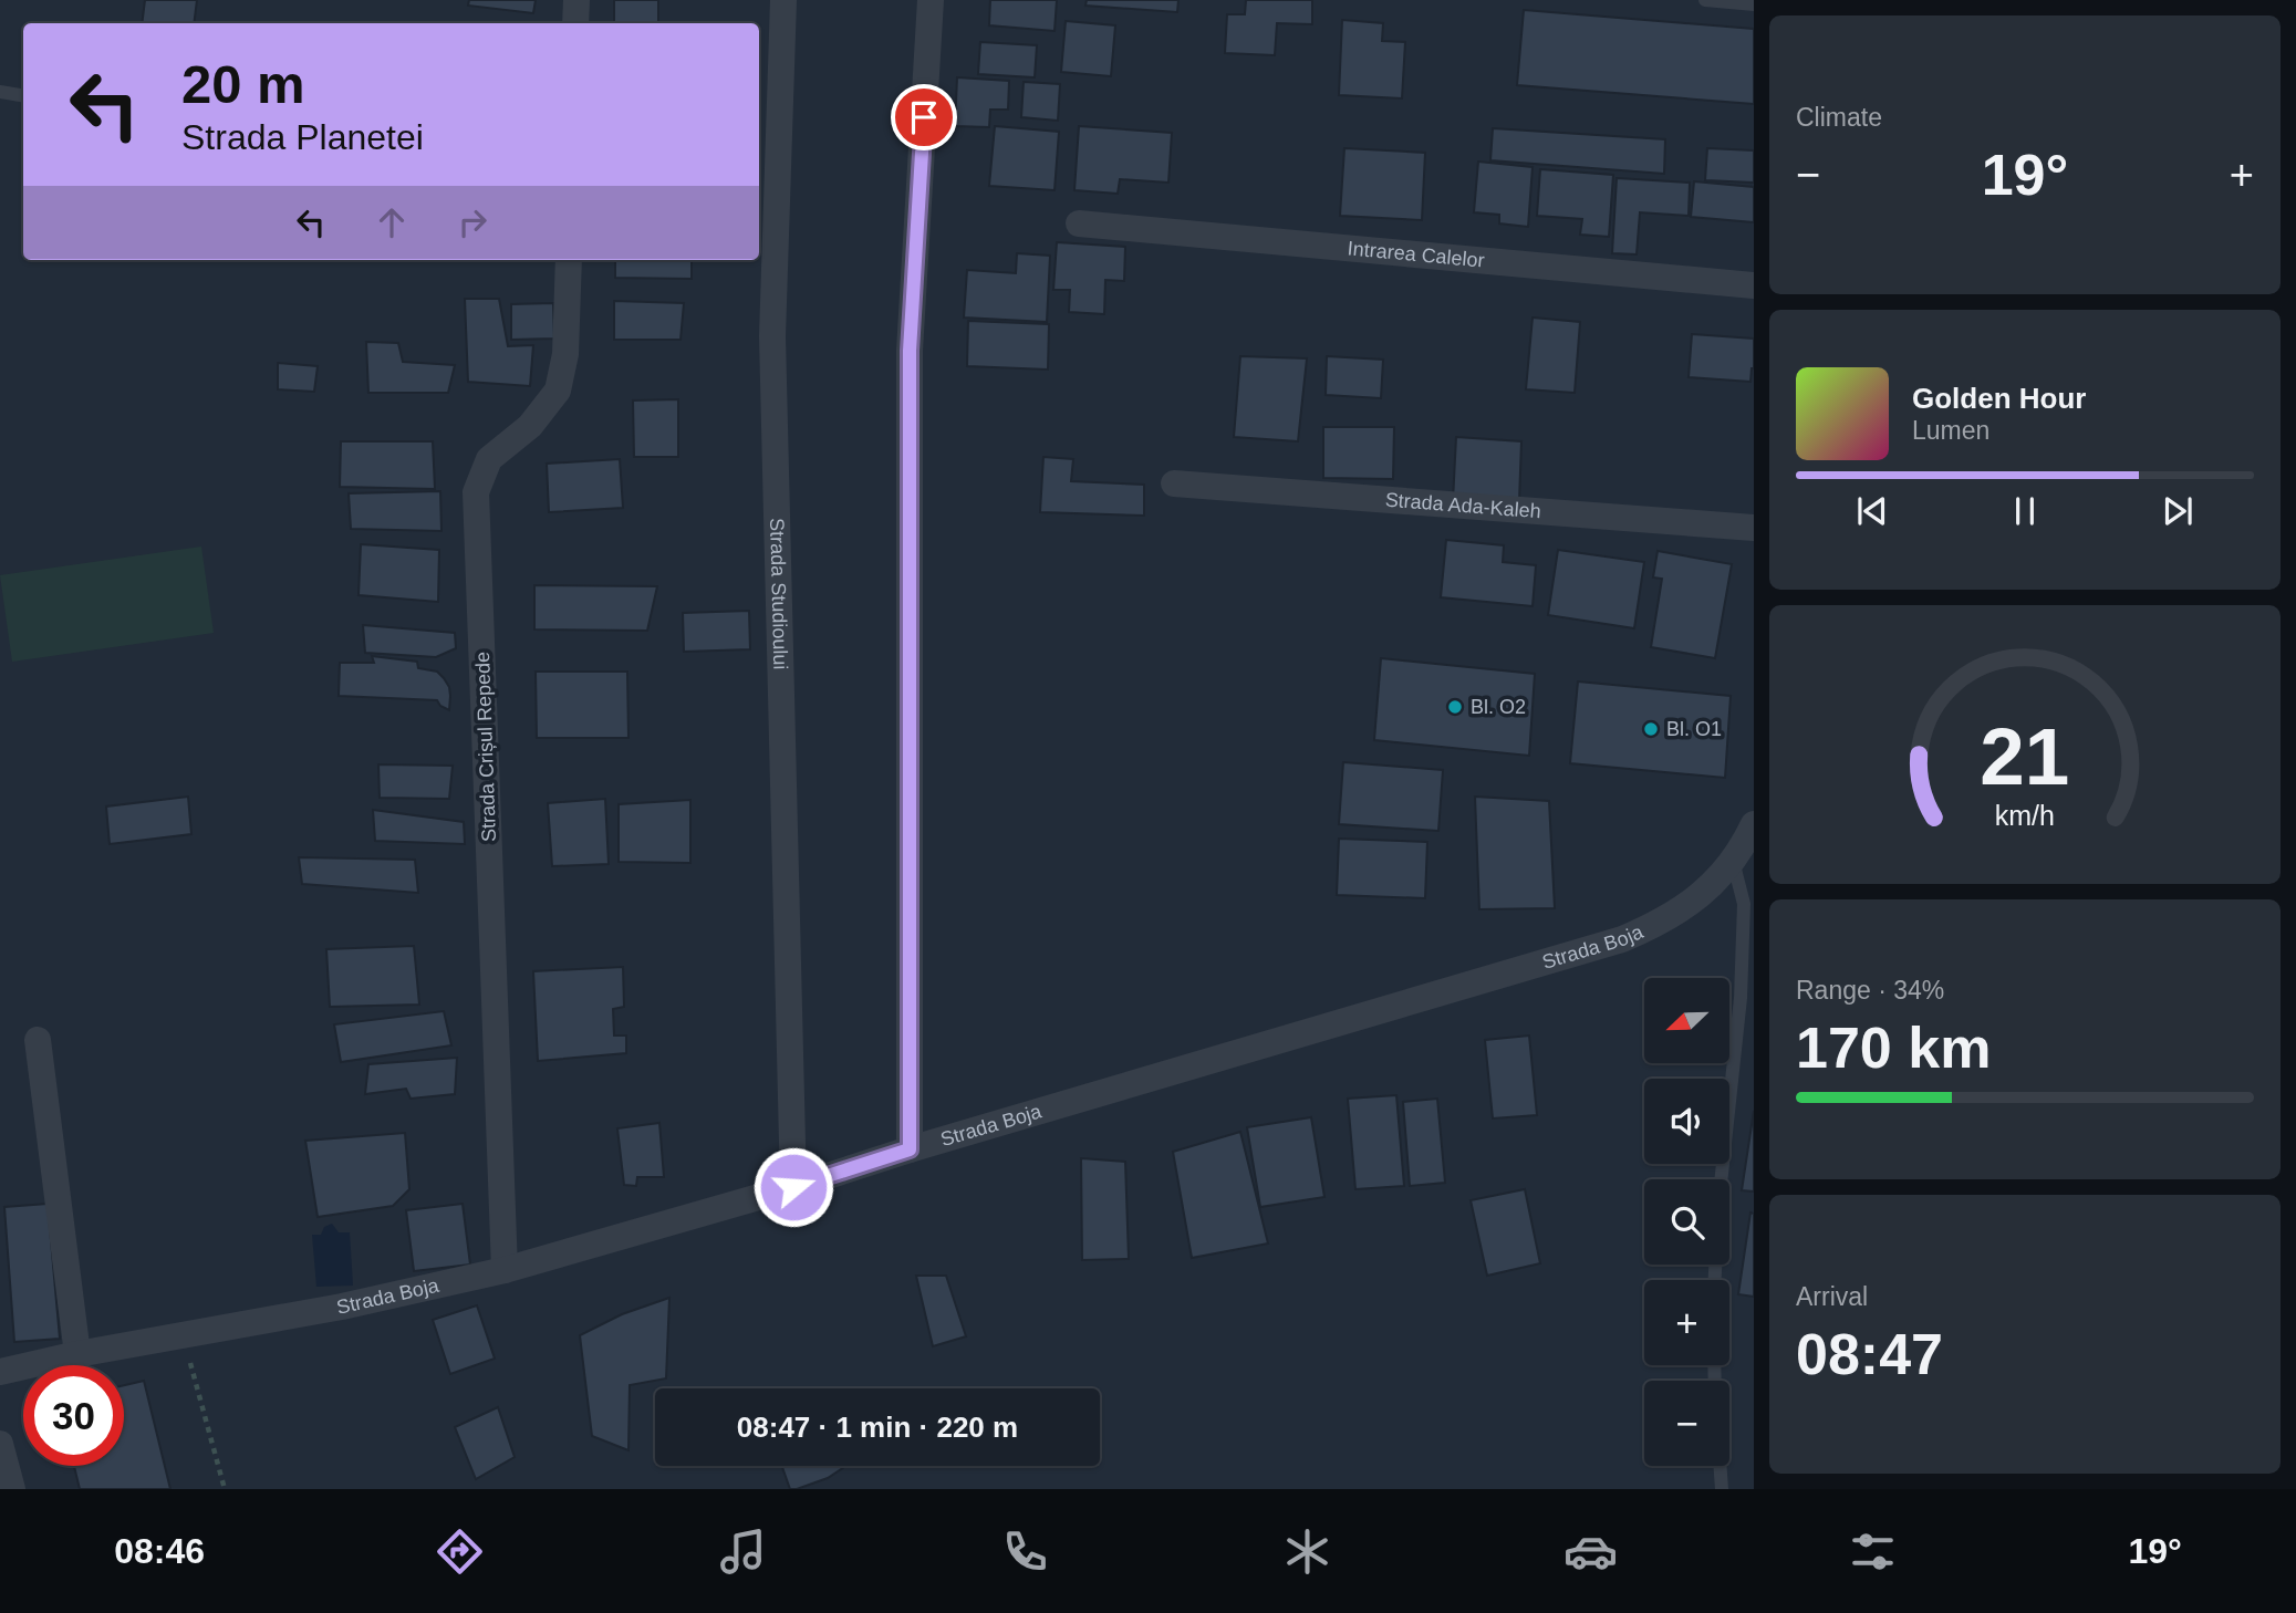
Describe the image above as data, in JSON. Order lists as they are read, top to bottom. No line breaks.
{"streets":{"street":["Intrarea Calelor","Strada Ada-Kaleh","Strada Studioului","Strada Crișul Repede","Strada Boja"]},"crossings":[["Strada Studioului","Strada Boja"],["Strada Crișul Repede","Strada Boja"]],"places":["Bl. O2","Bl. O1"],"north":"bottom left","page":{"tile":["Climate",["Range · 34%","170 km"],["Arrival","08:47"]],"turn":["20 m","Strada Planetei"],"heat":["−","19°","+"],"song":["Golden Hour","Lumen"],"map_buttons":["+","−"],"limit":"30","trip":"08:47 · 1 min · 220 m","tabs":["08:46","19°"],"gauge":["21","km/h"]}}
